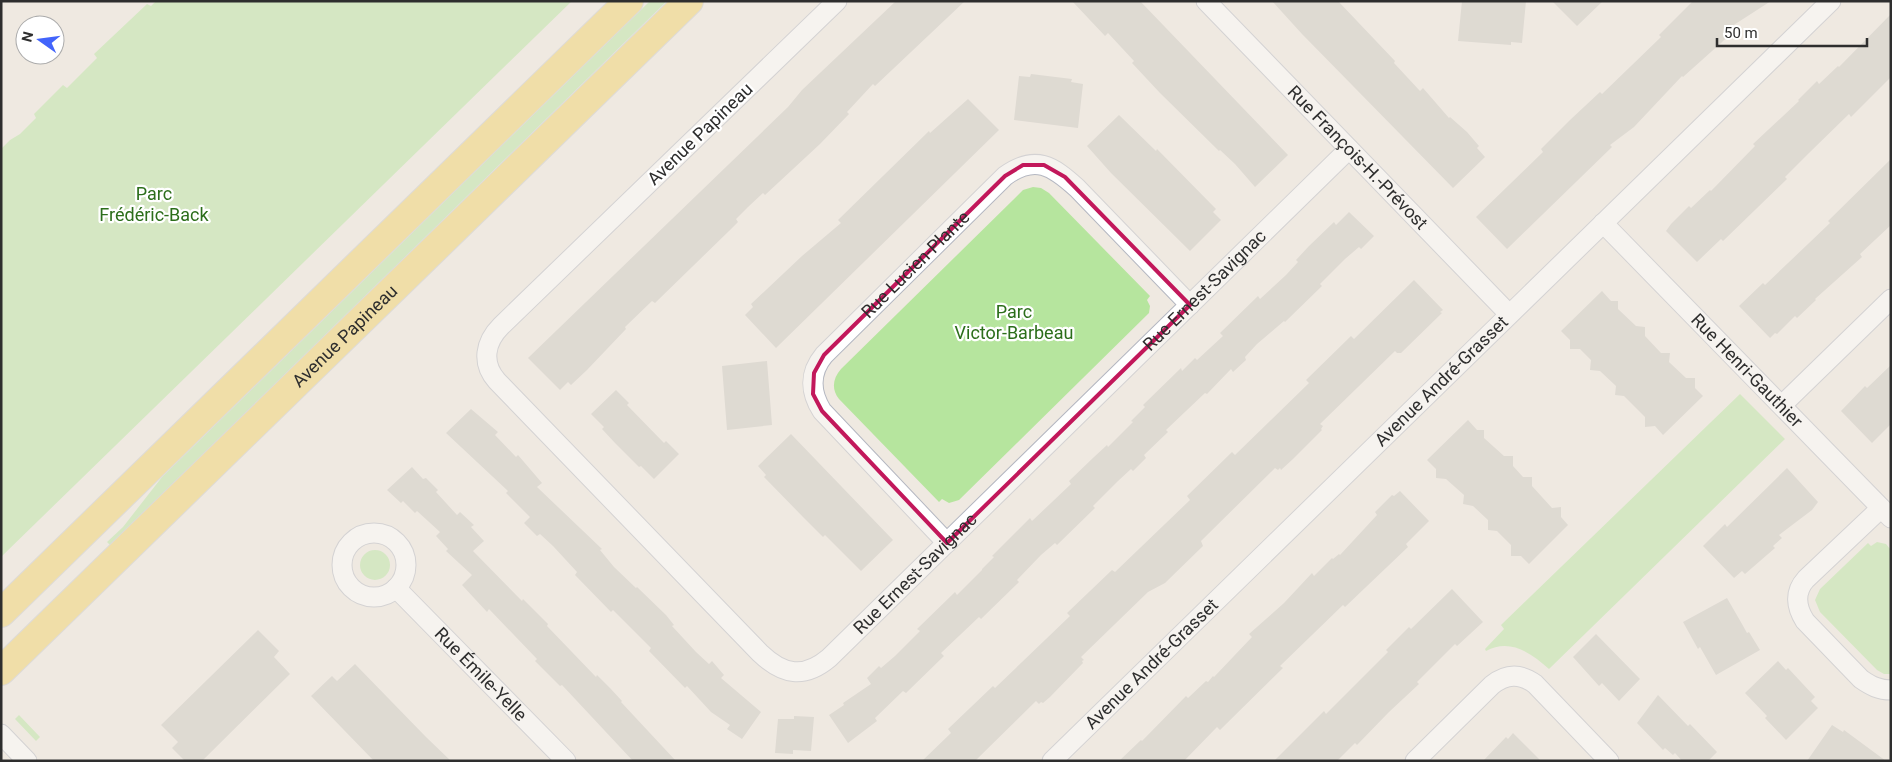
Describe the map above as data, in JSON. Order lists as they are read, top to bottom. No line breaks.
{"streets":{"main road":["Avenue Papineau"],"street":["Rue François-H.-Prévost","Rue Lucien-Plante","Rue Ernest-Savignac","Rue Henri-Gauthier","Avenue André-Grasset","Rue Émile-Yelle"]},"crossings":[["Avenue Papineau","Rue Ernest-Savignac"],["Rue François-H.-Prévost","Rue Ernest-Savignac"],["Rue François-H.-Prévost","Avenue André-Grasset"],["Rue Lucien-Plante","Rue Ernest-Savignac"],["Rue Henri-Gauthier","Avenue André-Grasset"]],"parks":["Parc Frédéric-Back","Parc Victor-Barbeau"],"scale_bar":"50 m","north":"left"}
